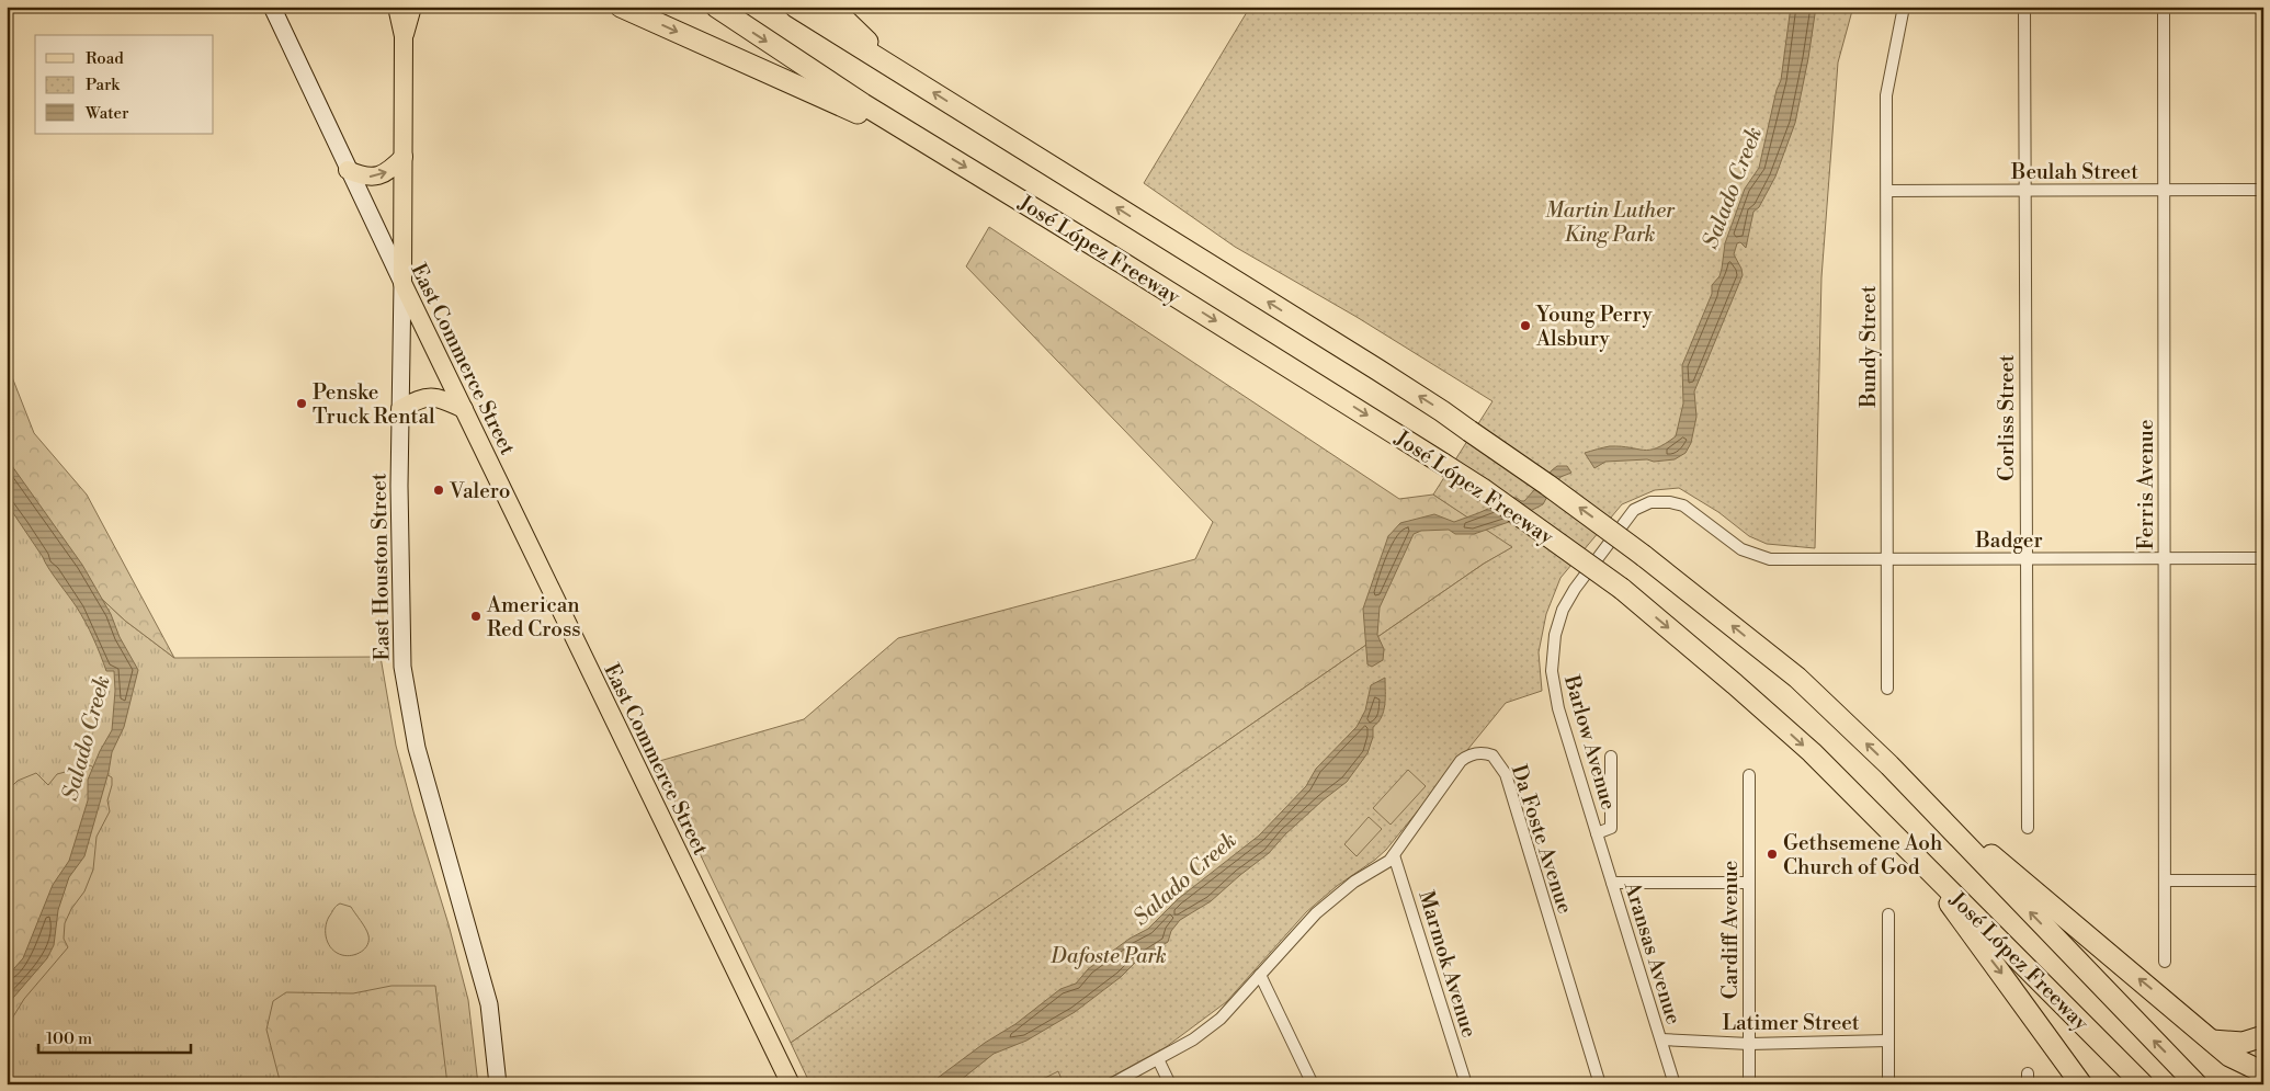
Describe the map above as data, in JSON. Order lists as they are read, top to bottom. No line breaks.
{"streets":{"highway":["José López Freeway"],"main road":["East Commerce Street","East Houston Street"],"street":["Beulah Street","Bundy Street","Corliss Street","Ferris Avenue","Badger","Barlow Avenue","Da Foste Avenue","Cardiff Avenue","Aransas Avenue","Marmok Avenue","Latimer Street"]},"crossings":[["Beulah Street","Bundy Street"],["Beulah Street","Corliss Street"],["Beulah Street","Ferris Avenue"],["Bundy Street","Badger"],["East Commerce Street","East Houston Street"],["Corliss Street","Badger"],["Ferris Avenue","Badger"],["Badger","Barlow Avenue"],["Barlow Avenue","Aransas Avenue"],["Da Foste Avenue","Marmok Avenue"],["Cardiff Avenue","Latimer Street"],["Aransas Avenue","Latimer Street"]],"water":["Salado Creek"],"parks":["Martin Luther King Park","Dafoste Park"],"places":["Young Perry Alsbury","Penske Truck Rental","Valero","American Red Cross","Gethsemene Aoh Church of God"],"legend":["Road","Park","Water"],"scale_bar":"100 m"}
